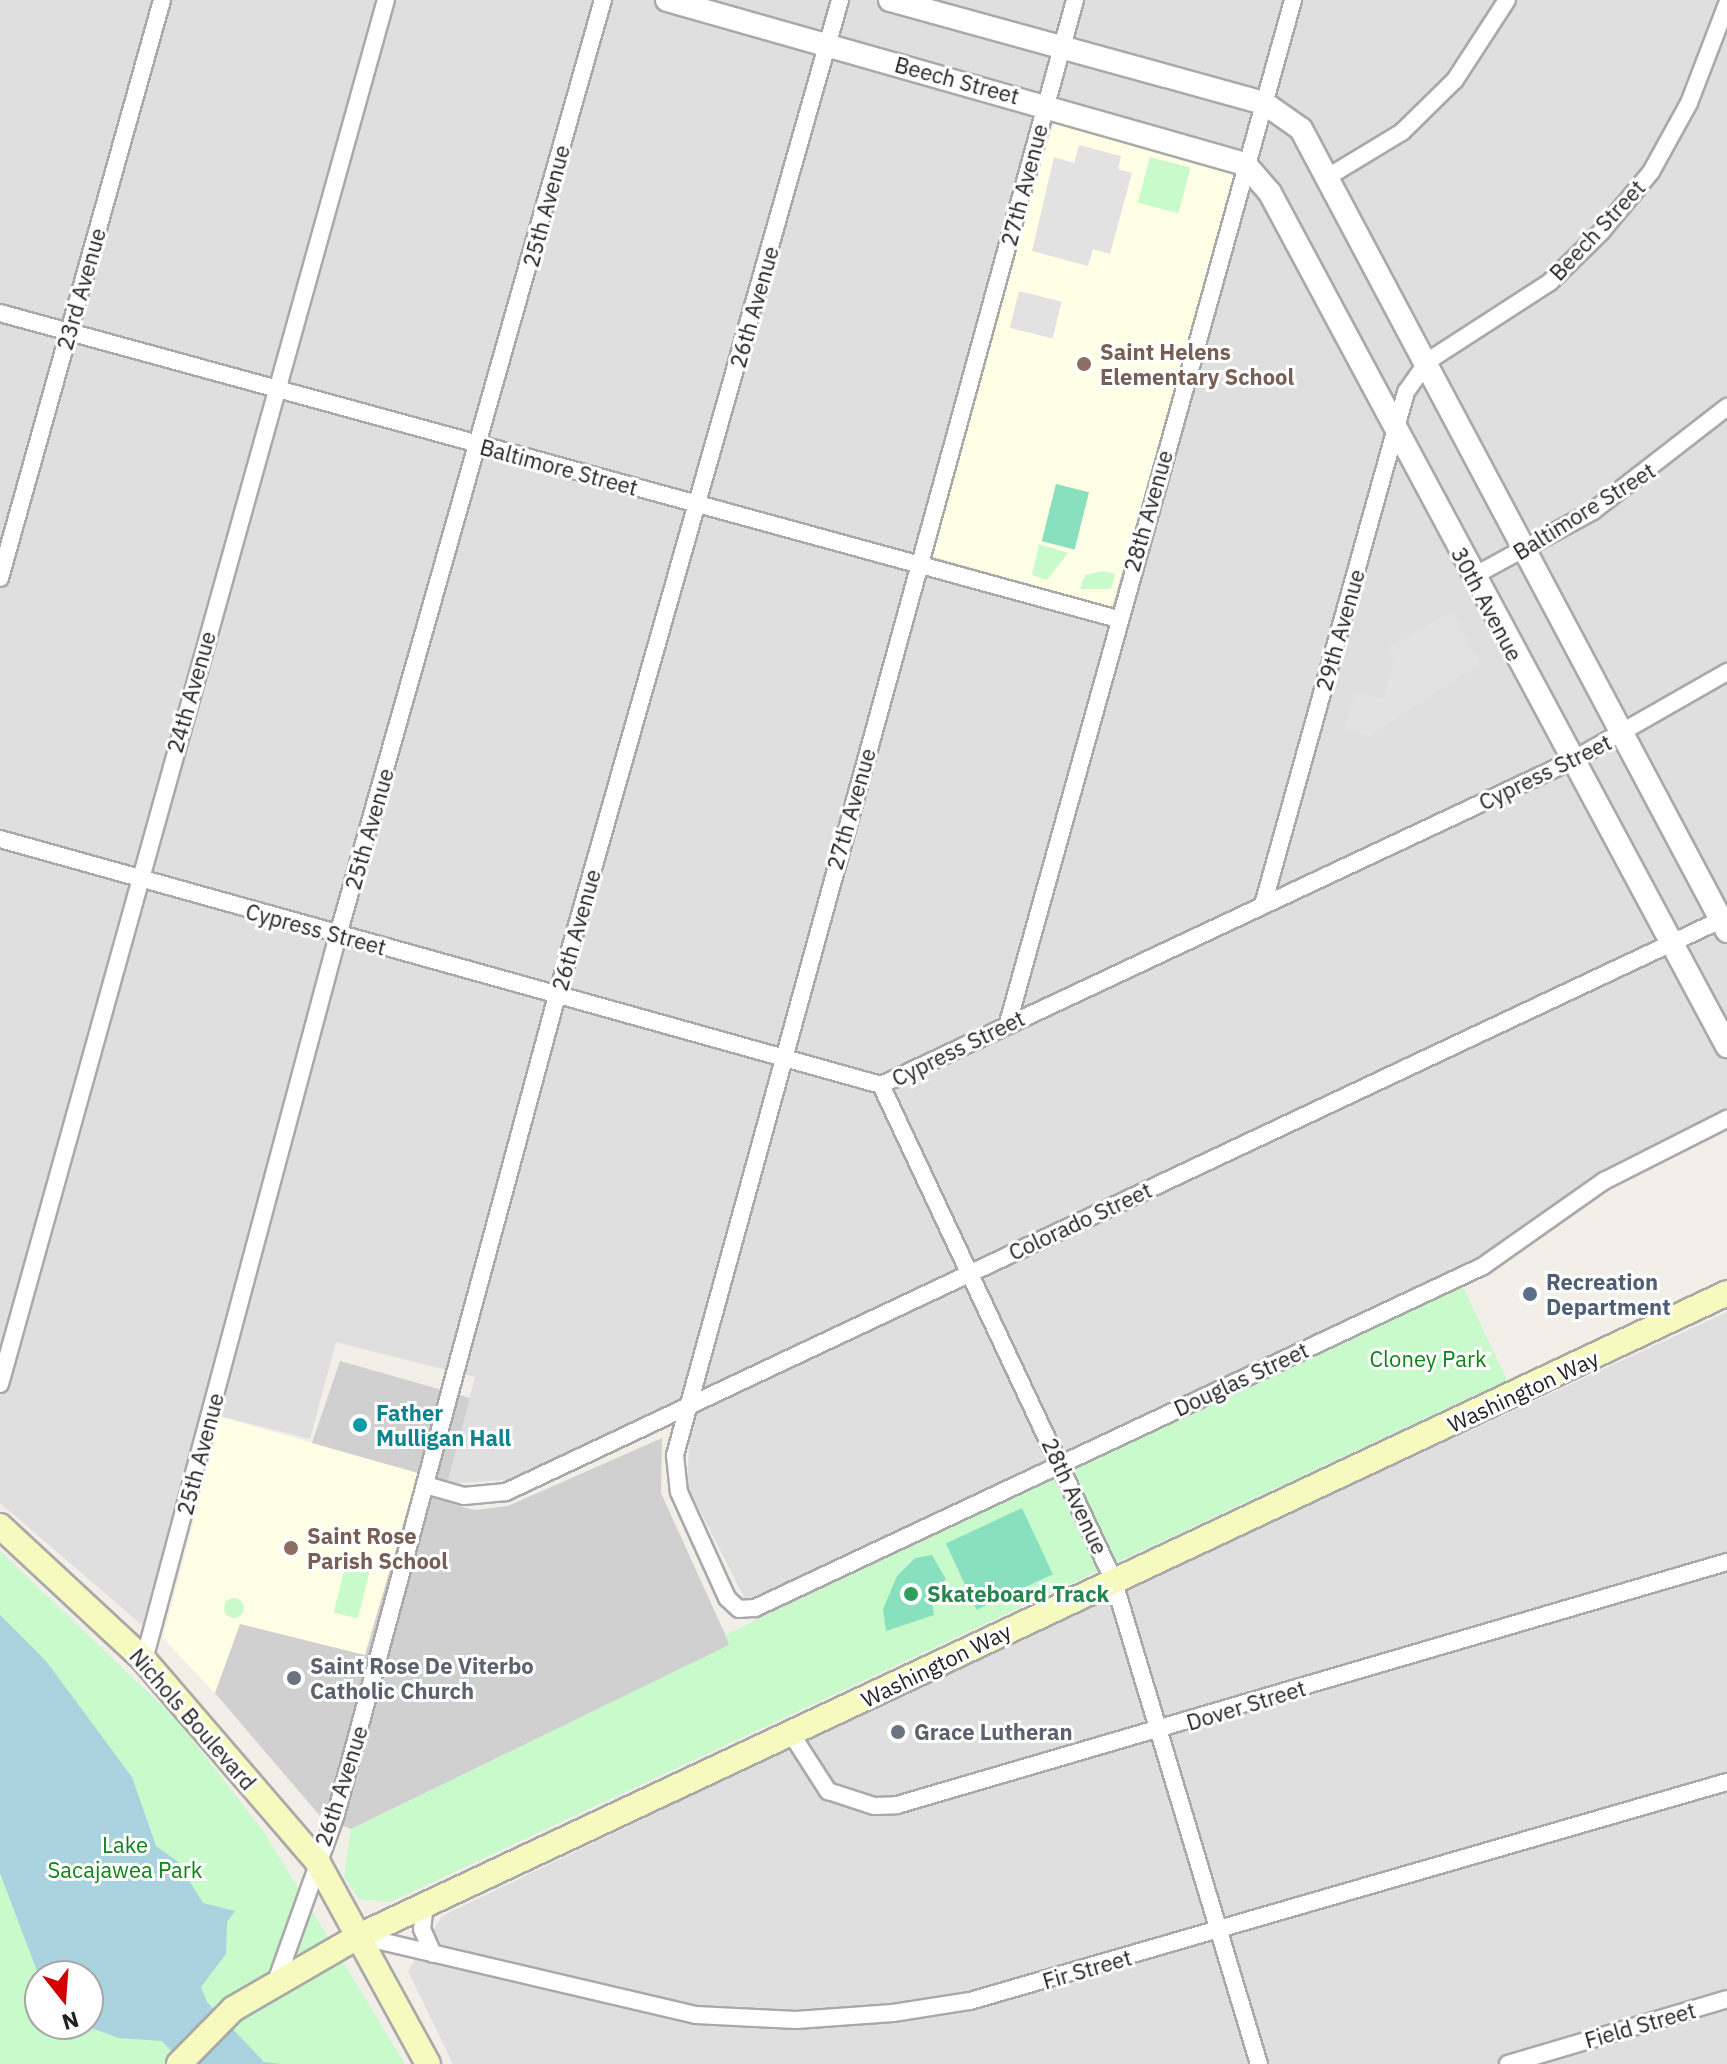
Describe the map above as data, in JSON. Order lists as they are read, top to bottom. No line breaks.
{"streets":{"main road":["Washington Way","Nichols Boulevard"],"street":["Beech Street","27th Avenue","25th Avenue","23rd Avenue","26th Avenue","Baltimore Street","28th Avenue","30th Avenue","29th Avenue","24th Avenue","Cypress Street","Colorado Street","Douglas Street","Dover Street","Fir Street","Field Street"]},"crossings":[["Beech Street","27th Avenue"],["Beech Street","26th Avenue"],["Beech Street","28th Avenue"],["Beech Street","30th Avenue"],["Beech Street","29th Avenue"],["27th Avenue","Baltimore Street"],["27th Avenue","Cypress Street"],["27th Avenue","Colorado Street"],["27th Avenue","Douglas Street"],["25th Avenue","Baltimore Street"],["25th Avenue","Cypress Street"],["25th Avenue","Nichols Boulevard"],["23rd Avenue","Baltimore Street"],["26th Avenue","Baltimore Street"],["26th Avenue","Cypress Street"],["26th Avenue","Colorado Street"],["26th Avenue","Nichols Boulevard"],["Baltimore Street","28th Avenue"],["Baltimore Street","30th Avenue"],["Baltimore Street","24th Avenue"],["28th Avenue","30th Avenue"],["28th Avenue","Cypress Street"],["28th Avenue","Colorado Street"],["28th Avenue","Douglas Street"],["28th Avenue","Washington Way"],["28th Avenue","Dover Street"],["28th Avenue","Fir Street"],["30th Avenue","29th Avenue"],["30th Avenue","Cypress Street"],["30th Avenue","Colorado Street"],["29th Avenue","Cypress Street"],["24th Avenue","Cypress Street"],["Washington Way","Dover Street"],["Washington Way","Nichols Boulevard"],["Washington Way","Fir Street"],["Nichols Boulevard","Fir Street"]],"parks":["Cloney Park","Lake Sacajawea Park"],"places":["Saint Helens Elementary School","Recreation Department","Father Mulligan Hall","Saint Rose Parish School","Skateboard Track","Saint Rose De Viterbo Catholic Church","Grace Lutheran"],"north":"bottom"}
